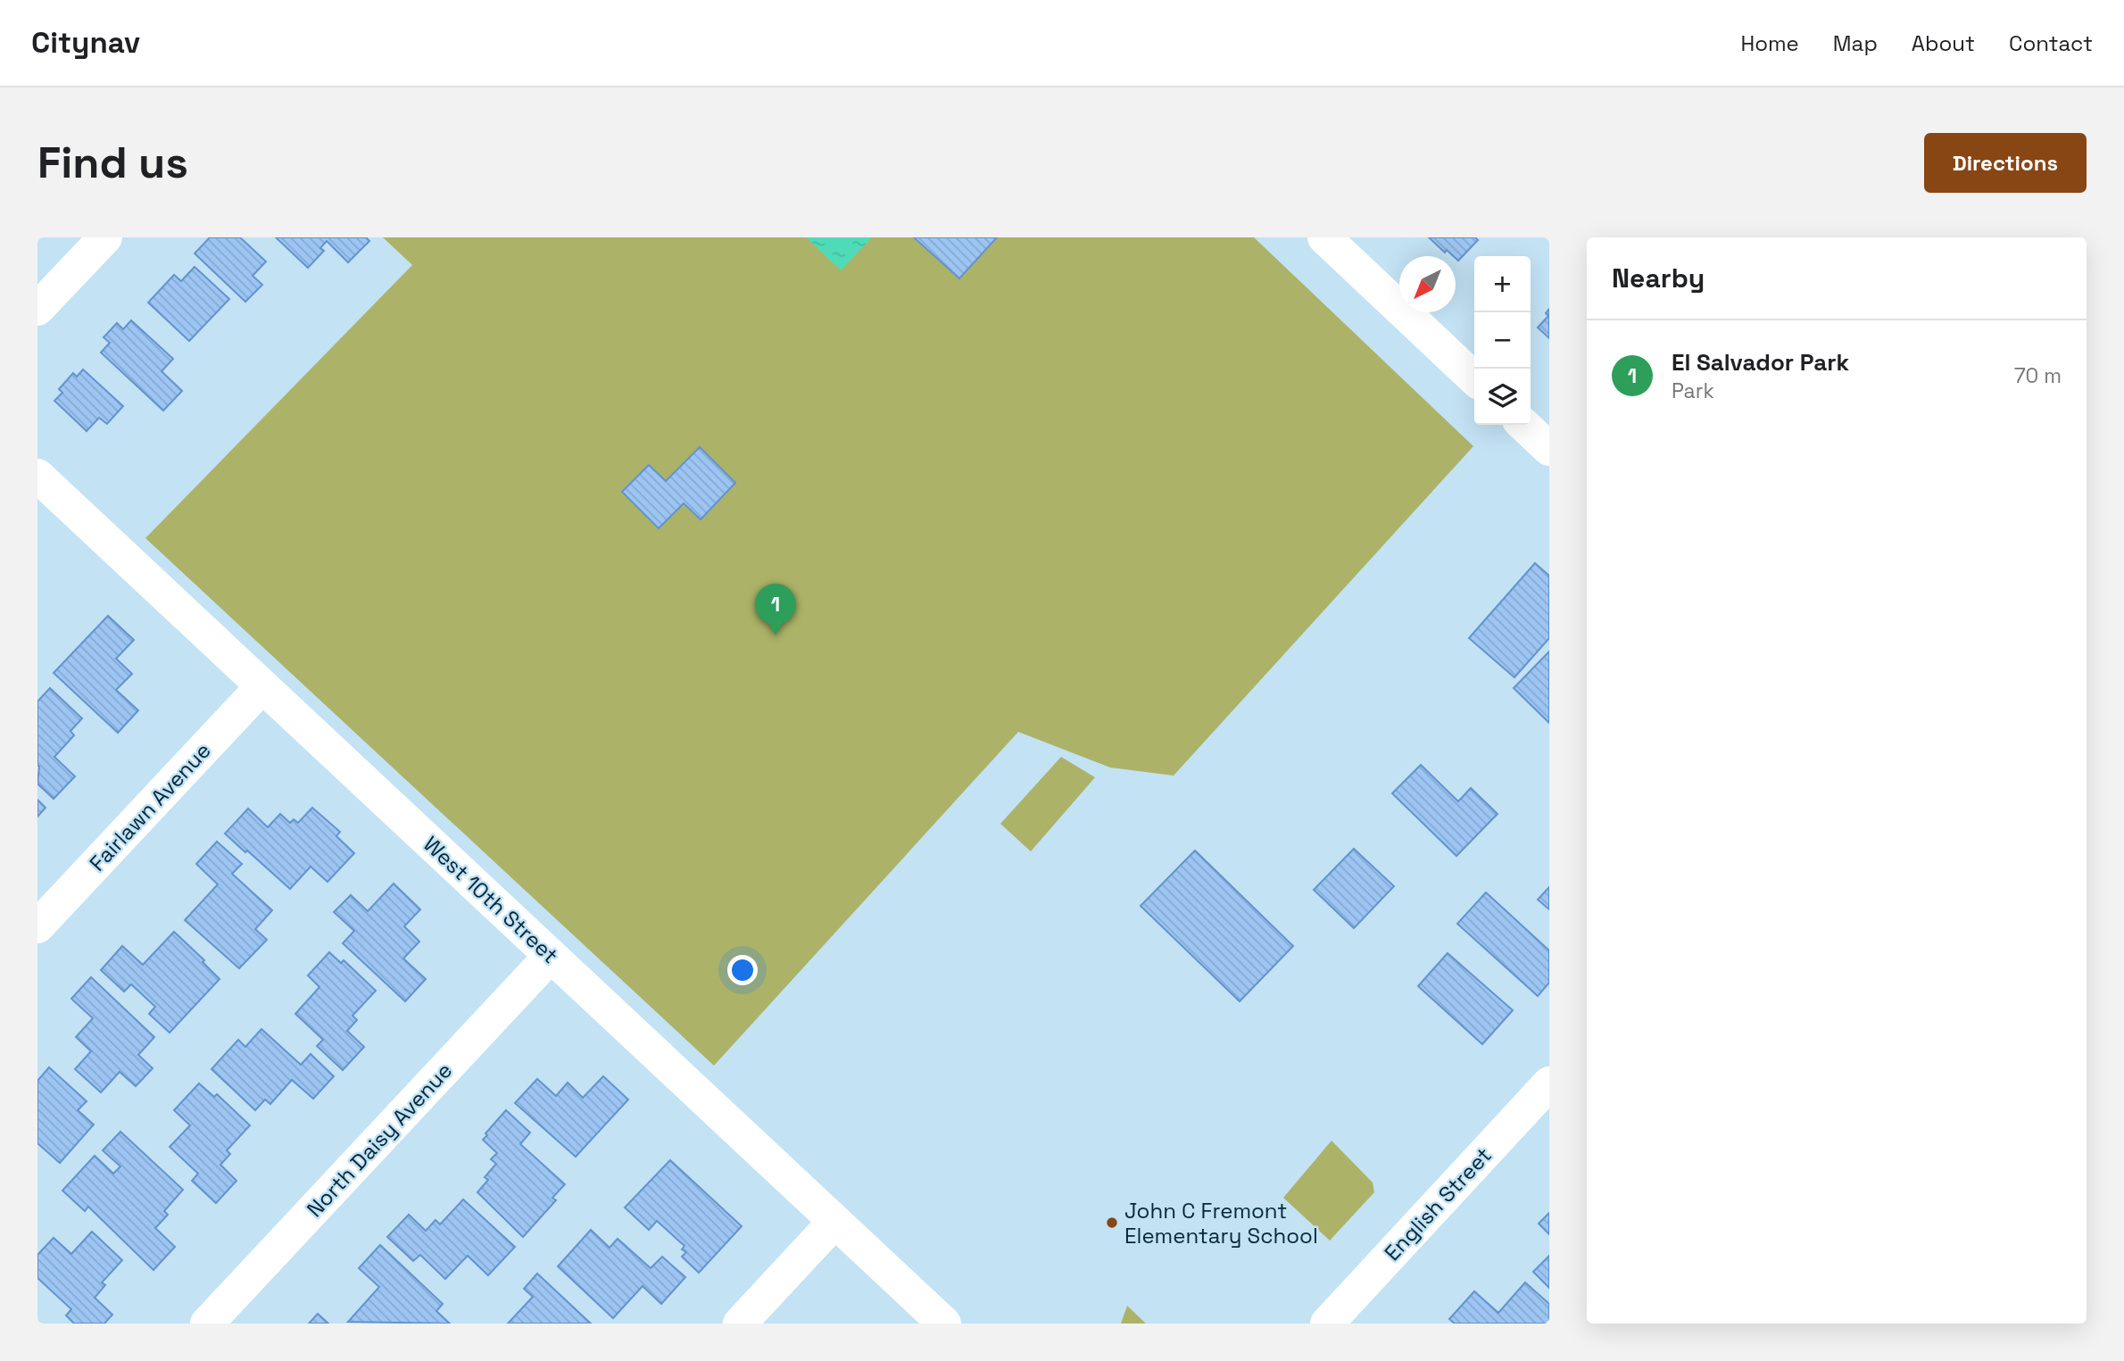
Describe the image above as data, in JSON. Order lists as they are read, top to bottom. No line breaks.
{"streets":{"street":["Fairlawn Avenue","West 10th Street","North Daisy Avenue","English Street"]},"crossings":[["Fairlawn Avenue","West 10th Street"],["West 10th Street","North Daisy Avenue"]],"places":["John C Fremont Elementary School"],"north":"bottom left","page":{"header":"Citynav","nav":["Home","Map","About","Contact"],"buttons":"Directions","title":"Find us","heading":"Nearby","map_buttons":["+","−"],"list":[{"mark":"1","name":"El Salvador Park","note":"Park","value":"70 m"}],"pins":"1"}}
